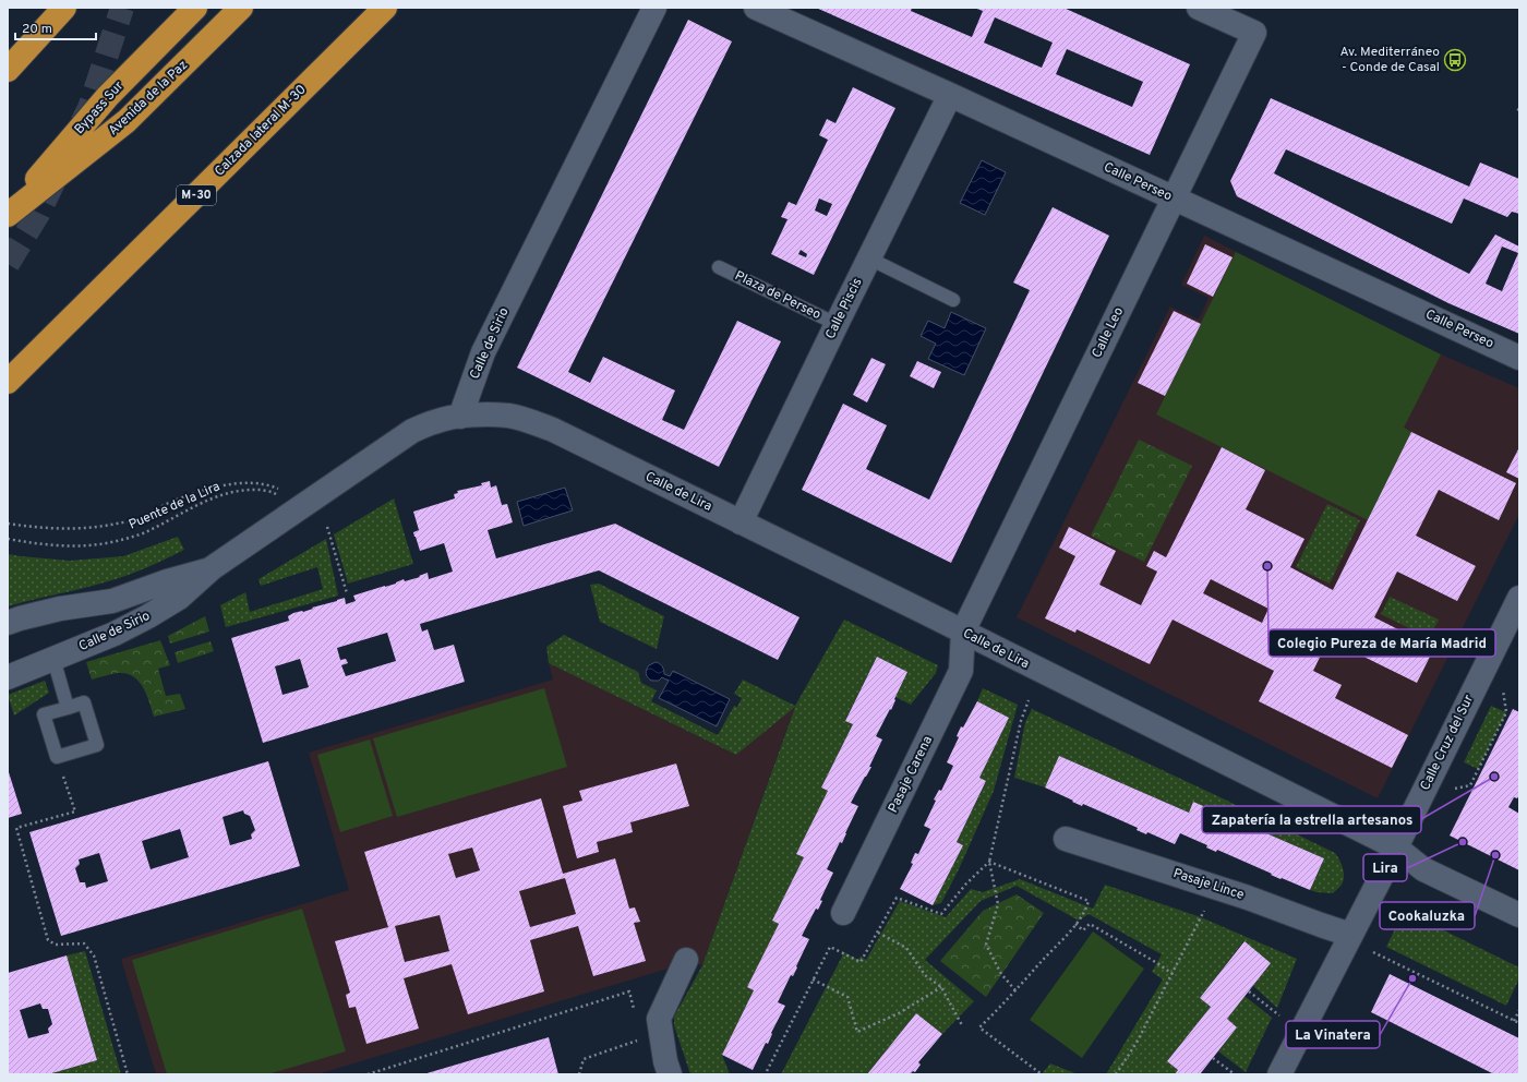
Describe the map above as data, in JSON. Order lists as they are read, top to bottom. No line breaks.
{"streets":{"highway":["Avenida de la Paz","Bypass Sur","Calzada lateral M-30","M-30"],"street":["Calle Perseo","Calle Piscis","Calle Leo","Calle de Sirio","Calle de Lira","Calle Cruz del Sur","Pasaje Carena","Pasaje Lince"],"lane":["Plaza de Perseo"],"path":["Puente de la Lira"]},"crossings":[["Avenida de la Paz","Bypass Sur"],["Calle Perseo","Calle Piscis"],["Calle Perseo","Calle Leo"],["Plaza de Perseo","Calle Piscis"],["Calle Piscis","Calle de Lira"],["Calle Leo","Calle de Lira"],["Calle Leo","Pasaje Carena"],["Calle de Sirio","Calle de Lira"],["Calle de Lira","Calle Cruz del Sur"],["Calle de Lira","Pasaje Carena"],["Calle Cruz del Sur","Pasaje Lince"]],"places":{"bus stop":["Av. Mediterráneo - Conde de Casal"],"other":["Colegio Pureza de María Madrid","Zapatería la estrella artesanos","Lira","Cookaluzka","La Vinatera"]},"scale_bar":"20 m"}
